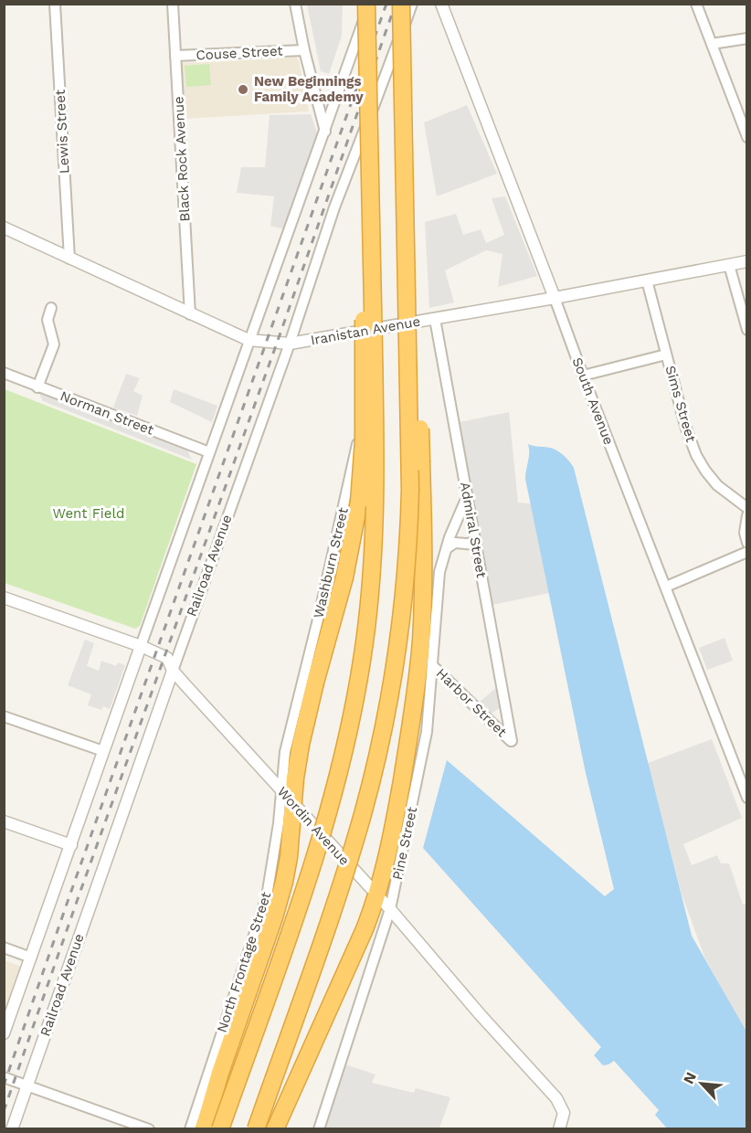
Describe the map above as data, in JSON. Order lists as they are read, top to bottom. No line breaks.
{"streets":{"street":["Couse Street","Lewis Street","Black Rock Avenue","Iranistan Avenue","South Avenue","Sims Street","Norman Street","Admiral Street","Washburn Street","Railroad Avenue","Harbor Street","Wordin Avenue","Pine Street","North Frontage Street"]},"crossings":[["Couse Street","Black Rock Avenue"],["Lewis Street","Iranistan Avenue"],["Black Rock Avenue","Iranistan Avenue"],["Iranistan Avenue","South Avenue"],["Iranistan Avenue","Sims Street"],["Iranistan Avenue","Admiral Street"],["Iranistan Avenue","Washburn Street"],["Iranistan Avenue","Railroad Avenue"],["Admiral Street","Harbor Street"],["Admiral Street","Pine Street"],["Washburn Street","Wordin Avenue"],["Washburn Street","North Frontage Street"],["Railroad Avenue","Wordin Avenue"],["Harbor Street","Pine Street"],["Wordin Avenue","Pine Street"],["Wordin Avenue","North Frontage Street"]],"parks":["Went Field"],"places":["New Beginnings Family Academy"],"north":"top left"}
